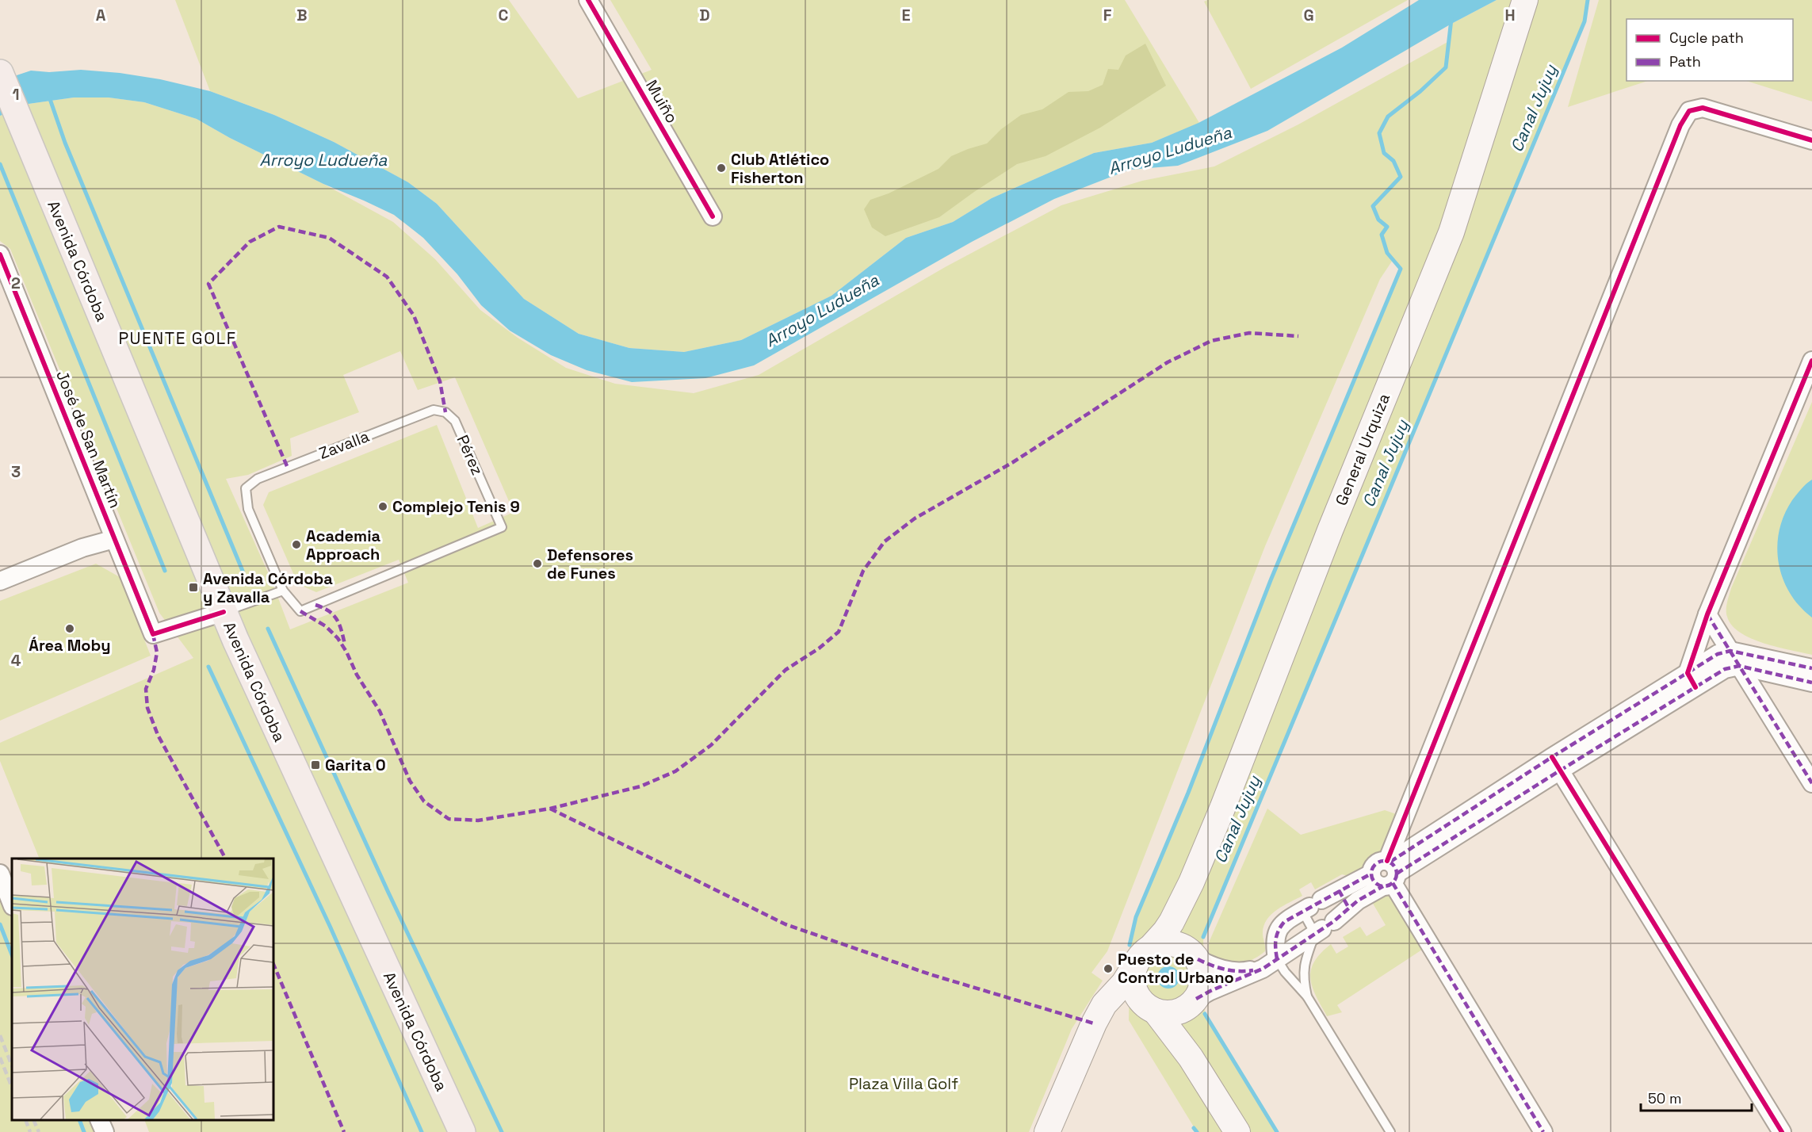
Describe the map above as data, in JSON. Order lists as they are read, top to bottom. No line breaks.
{"streets":{"main road":["Avenida Córdoba","General Urquiza"],"street":["Muiño","José de San Martín"],"lane":["Zavalla","Pérez"]},"crossings":[["Avenida Córdoba","José de San Martín"],["Zavalla","Pérez"]],"districts":["PUENTE GOLF"],"water":["Canal Jujuy","Arroyo Ludueña"],"parks":["Plaza Villa Golf"],"places":{"other":["Club Atlético Fisherton","Complejo Tenis 9","Academia Approach","Defensores de Funes","Área Moby","Puesto de Control Urbano"],"transit":["Avenida Córdoba y Zavalla","Garita 0"]},"legend":["Cycle path","Path"],"scale_bar":"50 m","grid":{"columns":["A","B","C","D","E","F","G","H"],"rows":["1","2","3","4"]}}
